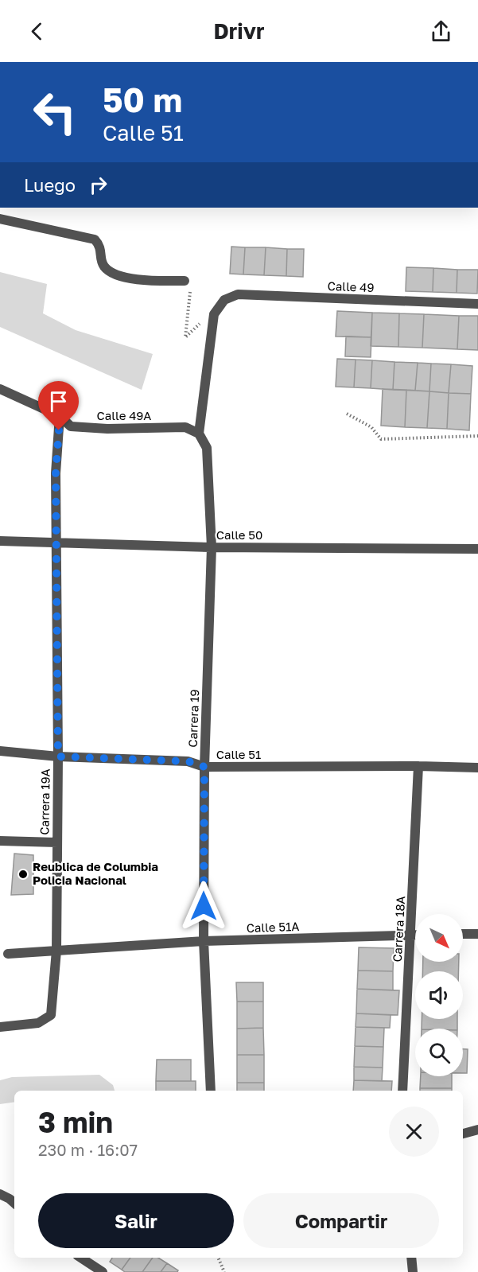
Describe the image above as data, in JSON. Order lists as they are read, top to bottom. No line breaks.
{"streets":{"street":["Calle 49","Calle 49A","Calle 50","Carrera 19","Calle 51","Carrera 19A","Calle 51A","Carrera 18A"]},"crossings":[["Calle 49A","Carrera 19"],["Calle 49A","Carrera 19A"],["Calle 50","Carrera 19"],["Calle 50","Carrera 19A"],["Carrera 19","Calle 51"],["Carrera 19","Calle 51A"],["Calle 51","Carrera 19A"],["Calle 51","Carrera 18A"],["Carrera 19A","Calle 51A"],["Calle 51A","Carrera 18A"]],"places":["Reublica de Columbia Policia Nacional"],"north":"bottom right","page":{"header":"Drivr","turn":["50 m","Calle 51"],"then":"Luego","heading":["3 min","230 m · 16:07"],"buttons":["Salir","Compartir"]}}
